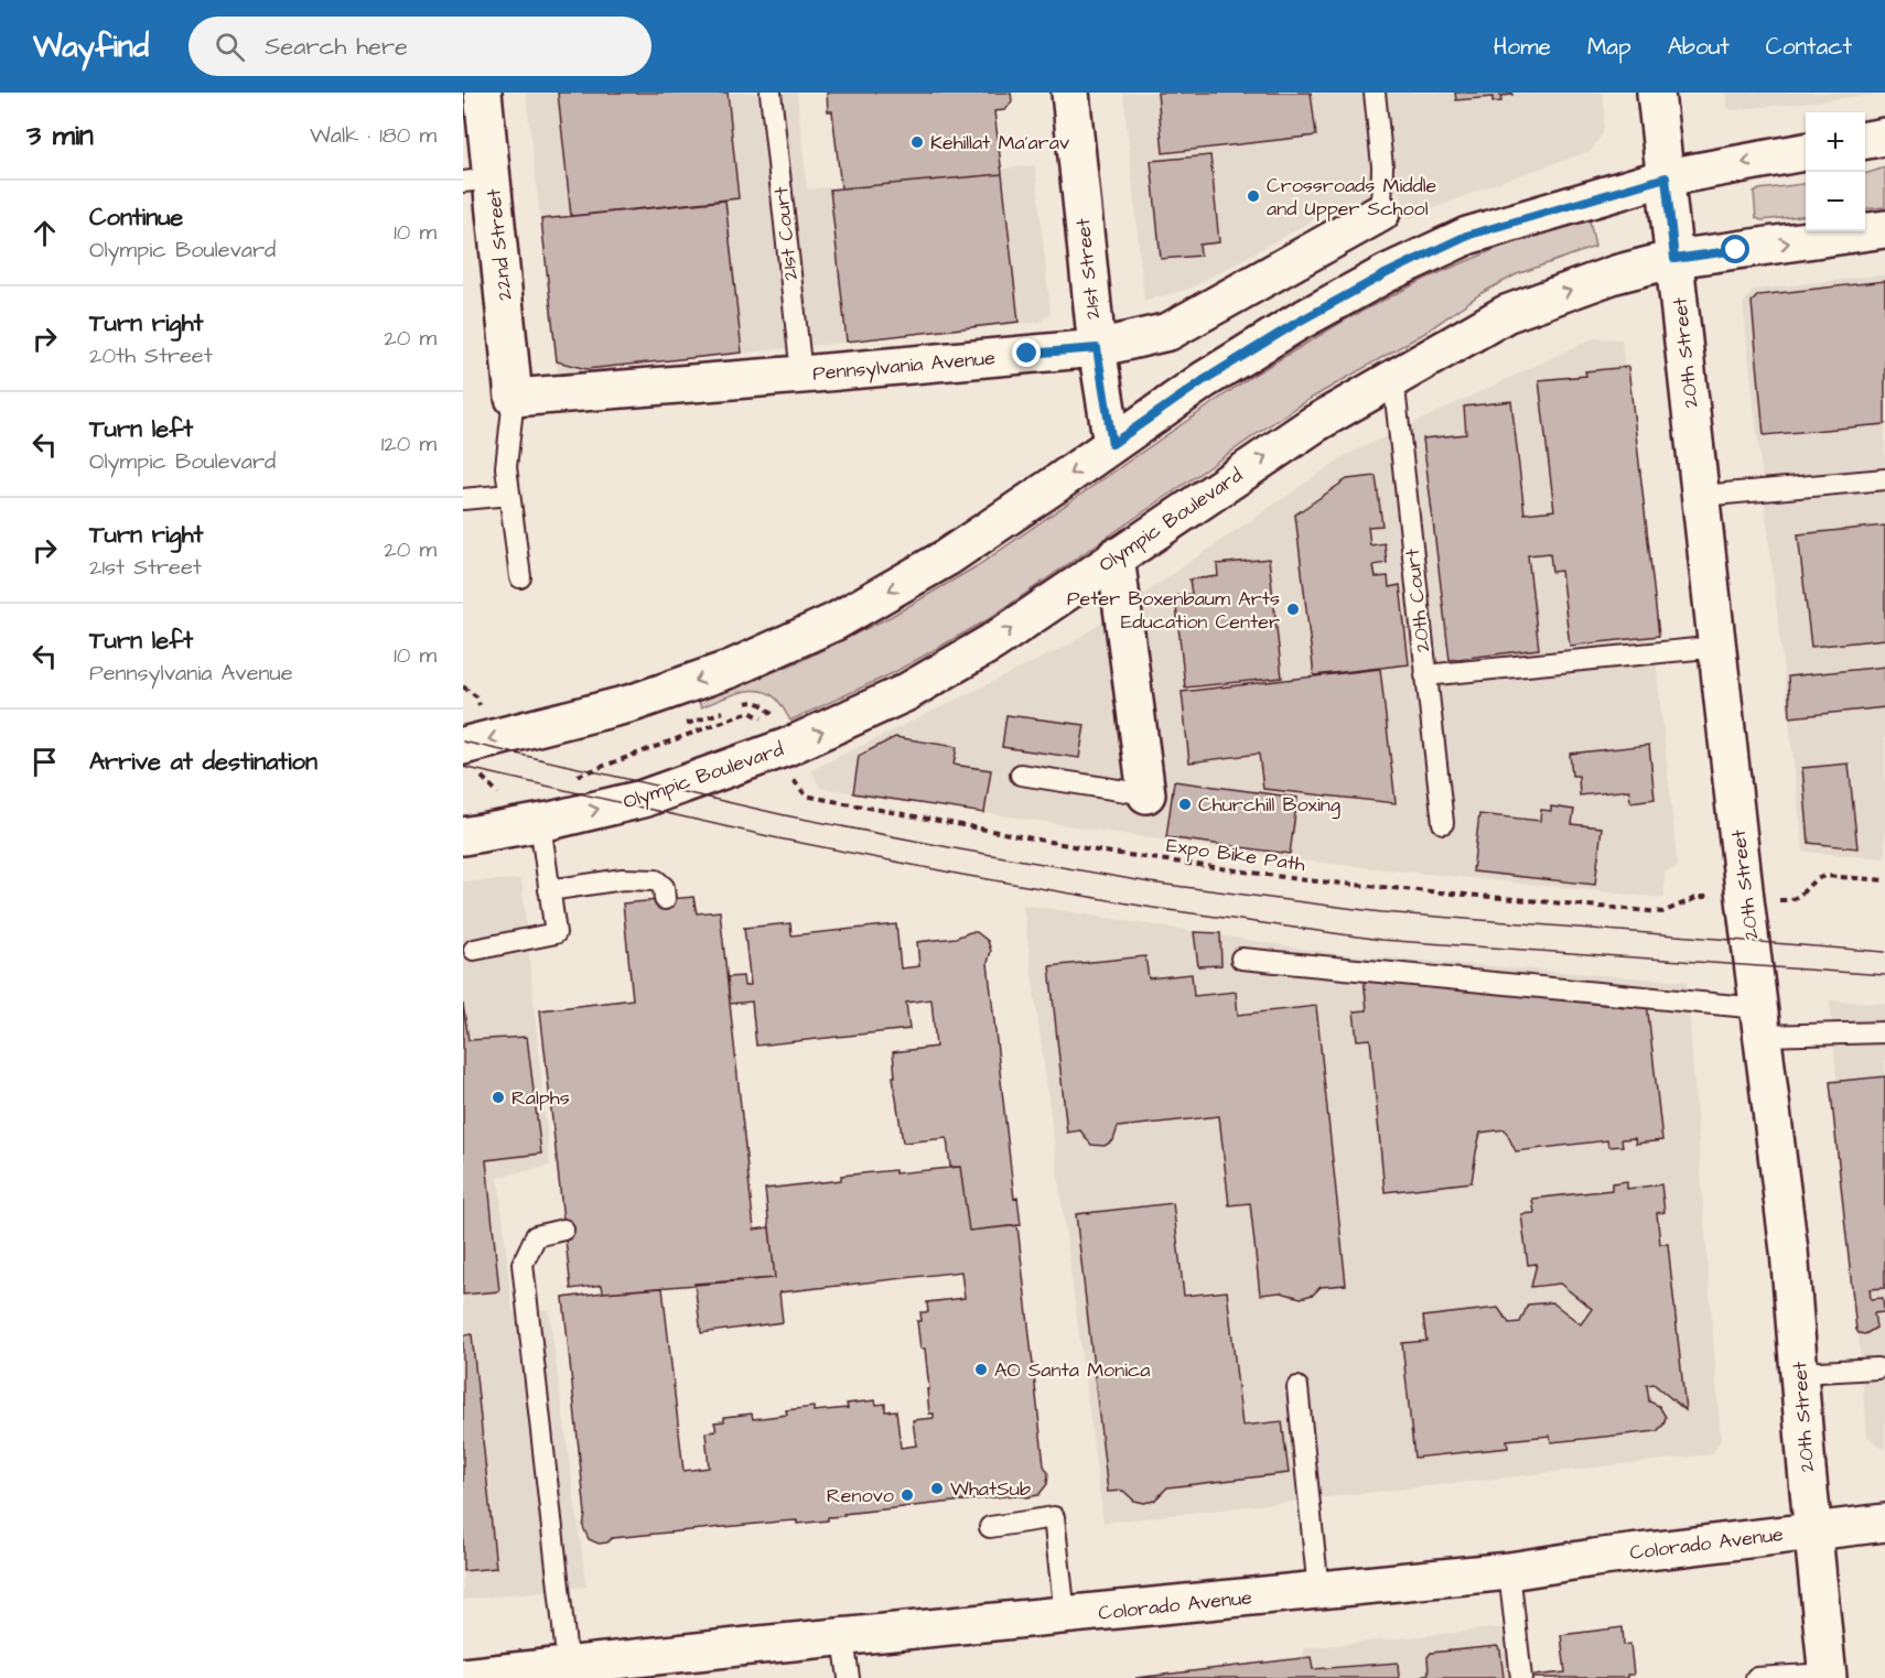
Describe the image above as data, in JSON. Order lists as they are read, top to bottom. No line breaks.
{"streets":{"main road":["22nd Street","21st Street","20th Street","Pennsylvania Avenue","Olympic Boulevard","Colorado Avenue"],"lane":["21st Court","20th Court"],"path":["Expo Bike Path"]},"crossings":[["21st Court","Pennsylvania Avenue"],["22nd Street","Pennsylvania Avenue"],["21st Street","Pennsylvania Avenue"],["20th Street","Olympic Boulevard"],["20th Street","Colorado Avenue"],["Olympic Boulevard","20th Court"]],"places":["Kehillat Ma’arav","Crossroads Middle and Upper School","Peter Boxenbaum Arts Education Center","Churchill Boxing","Ralphs","AO Santa Monica","WhatSub","Renovo"],"page":{"header":"Wayfind","search":"Search here","nav":["Home","Map","About","Contact"],"heading":["3 min","Walk · 180 m"],"map_buttons":["+","−"],"list":[["Continue","Olympic Boulevard","10 m"],["Turn right","20th Street","20 m"],["Turn left","Olympic Boulevard","120 m"],["Turn right","21st Street","20 m"],["Turn left","Pennsylvania Avenue","10 m"],"Arrive at destination"]}}
